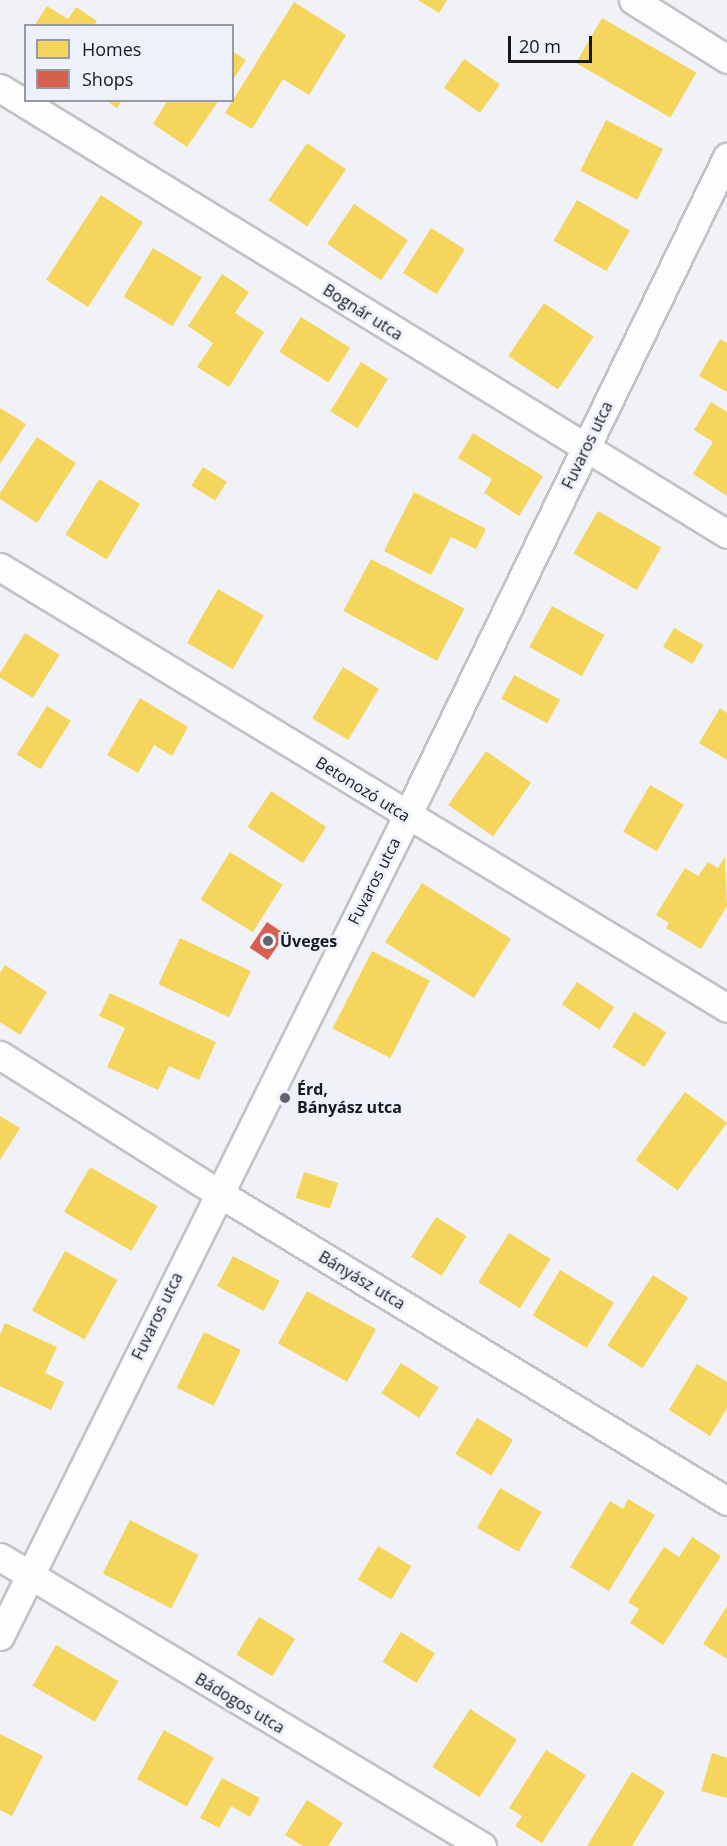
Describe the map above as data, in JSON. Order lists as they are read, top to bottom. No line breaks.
{"streets":{"street":["Bognár utca","Fuvaros utca","Betonozó utca","Bányász utca","Bádogos utca"]},"crossings":[["Bognár utca","Fuvaros utca"],["Fuvaros utca","Betonozó utca"],["Fuvaros utca","Bányász utca"],["Fuvaros utca","Bádogos utca"]],"places":["Üveges","Érd, Bányász utca"],"legend":["Homes","Shops"],"scale_bar":"20 m"}
